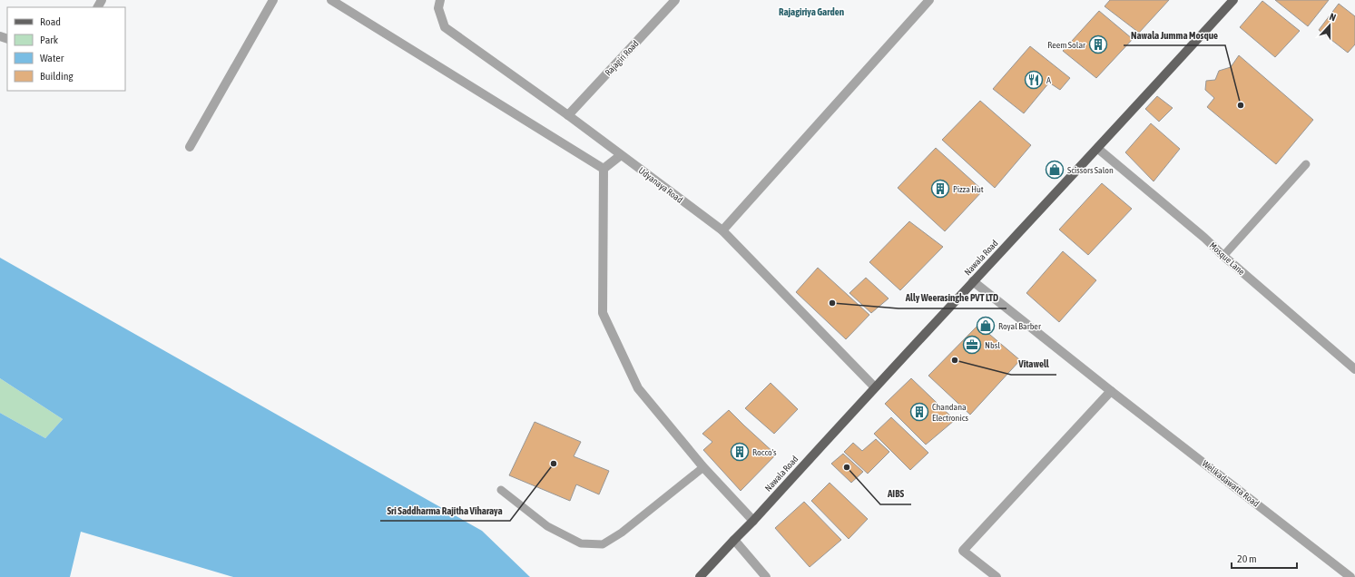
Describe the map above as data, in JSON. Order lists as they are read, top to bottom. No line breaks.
{"streets":{"main road":["Nawala Road"],"street":["Rajagiri Road","Udyanaya Road","Mosque Lane","Welikadawatta Road"]},"crossings":[["Rajagiri Road","Udyanaya Road"],["Udyanaya Road","Nawala Road"],["Nawala Road","Mosque Lane"],["Nawala Road","Welikadawatta Road"]],"districts":["Rajagiriya Garden"],"places":{"building":["Reem Solar","Pizza Hut","Chandana Electronics","Rocco's"],"restaurant":["A"],"other":["Nawala Jumma Mosque","Ally Weerasinghe PVT LTD","Vitawell","Sri Saddharma Rajitha Viharaya","AIBS"],"shop":["Scissors Salon","Royal Barber"],"office":["Nbsl"]},"legend":["Road","Park","Water","Building"],"scale_bar":"20 m","north":"top"}
